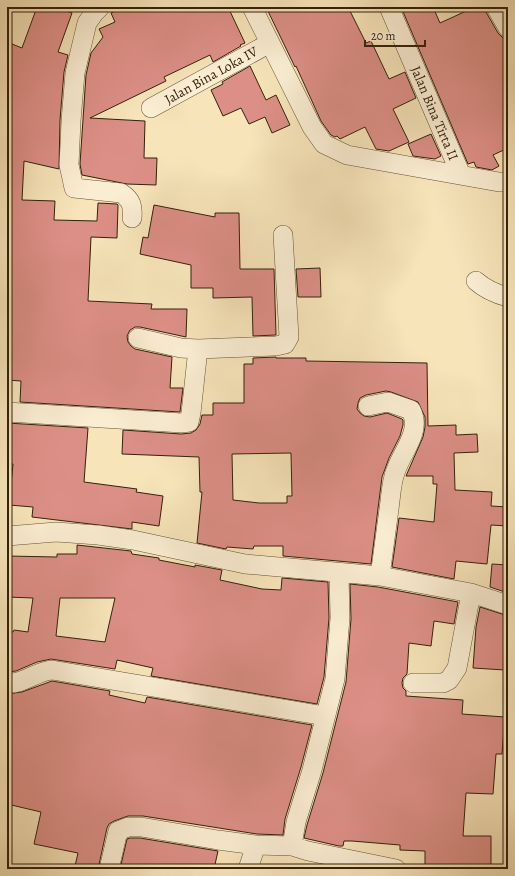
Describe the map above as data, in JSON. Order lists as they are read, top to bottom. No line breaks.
{"streets":{"street":["Jalan Bina Loka IV","Jalan Bina Tirta II"]},"scale_bar":"20 m"}
